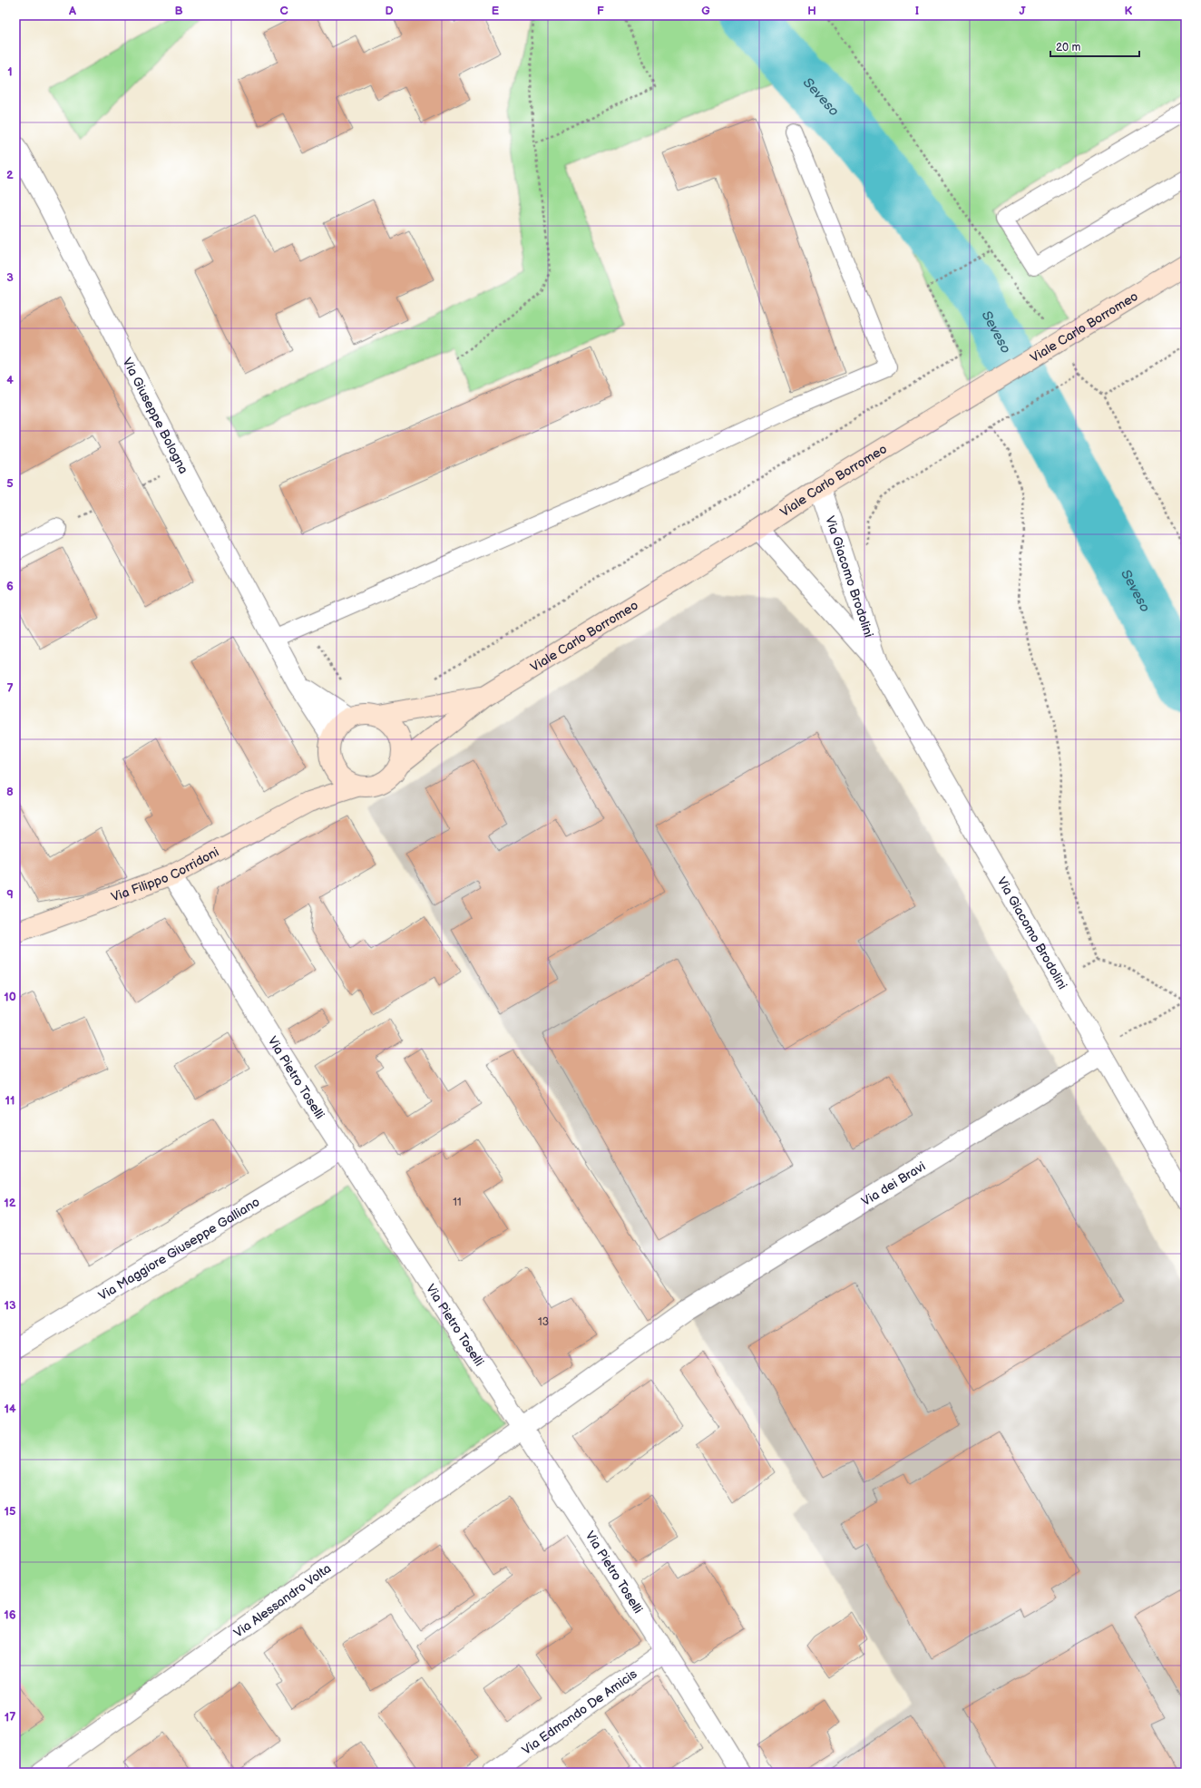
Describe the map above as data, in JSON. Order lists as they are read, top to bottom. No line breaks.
{"streets":{"street":["Viale Carlo Borromeo","Via Giuseppe Bologna","Via Giacomo Brodolini","Via Filippo Corridoni","Via Pietro Toselli","Via dei Bravi","Via Maggiore Giuseppe Galliano","Via Alessandro Volta","Via Edmondo De Amicis"]},"crossings":[["Viale Carlo Borromeo","Via Giuseppe Bologna"],["Viale Carlo Borromeo","Via Giacomo Brodolini"],["Viale Carlo Borromeo","Via Filippo Corridoni"],["Via Giuseppe Bologna","Via Filippo Corridoni"],["Via Giacomo Brodolini","Via dei Bravi"],["Via Filippo Corridoni","Via Pietro Toselli"],["Via Pietro Toselli","Via dei Bravi"],["Via Pietro Toselli","Via Maggiore Giuseppe Galliano"],["Via Pietro Toselli","Via Alessandro Volta"],["Via Pietro Toselli","Via Edmondo De Amicis"],["Via dei Bravi","Via Alessandro Volta"]],"water":["Seveso"],"house_numbers":["11","13"],"scale_bar":"20 m","grid":{"columns":["A","B","C","D","E","F","G","H","I","J","K"],"rows":["1","2","3","4","5","6","7","8","9","10","11","12","13","14","15","16","17"]}}
